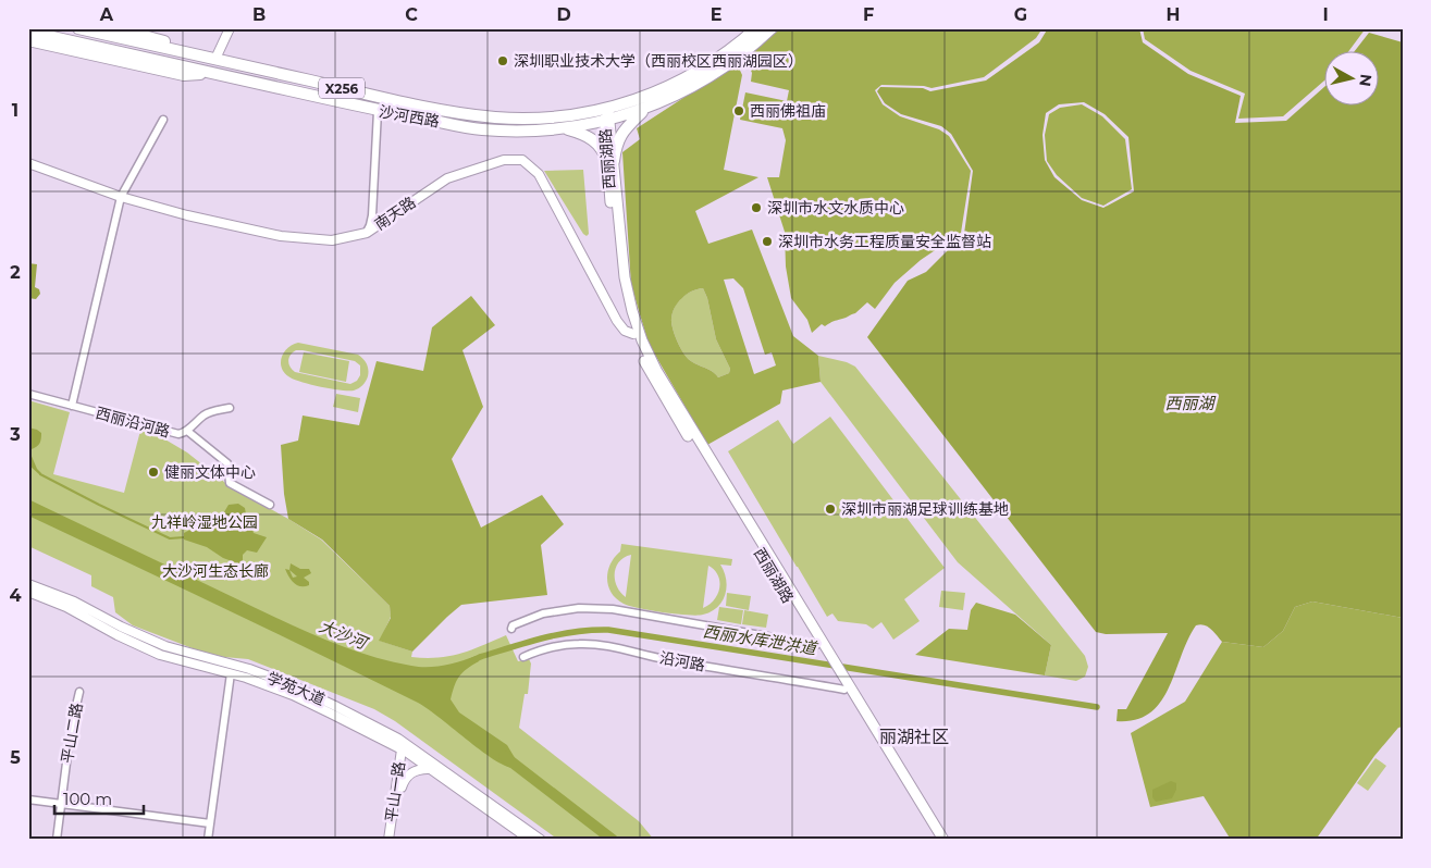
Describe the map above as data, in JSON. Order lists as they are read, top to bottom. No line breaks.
{"streets":{"main road":["X256","沙河西路","西丽湖路"],"street":["南天路","西丽沿河路","沿河路","学苑大道","平山二路","平山一路"]},"crossings":[["沙河西路","西丽湖路"],["西丽湖路","南天路"],["学苑大道","平山一路"]],"districts":["丽湖社区"],"water":["西丽湖","大沙河","西丽水库泄洪道"],"parks":["九祥岭湿地公园","大沙河生态长廊"],"places":["深圳职业技术大学（西丽校区西丽湖园区）","西丽佛祖庙","深圳市水文水质中心","深圳市水务工程质量安全监督站","健丽文体中心","深圳市丽湖足球训练基地"],"scale_bar":"100 m","north":"right","grid":{"columns":["A","B","C","D","E","F","G","H","I"],"rows":["1","2","3","4","5"]}}
